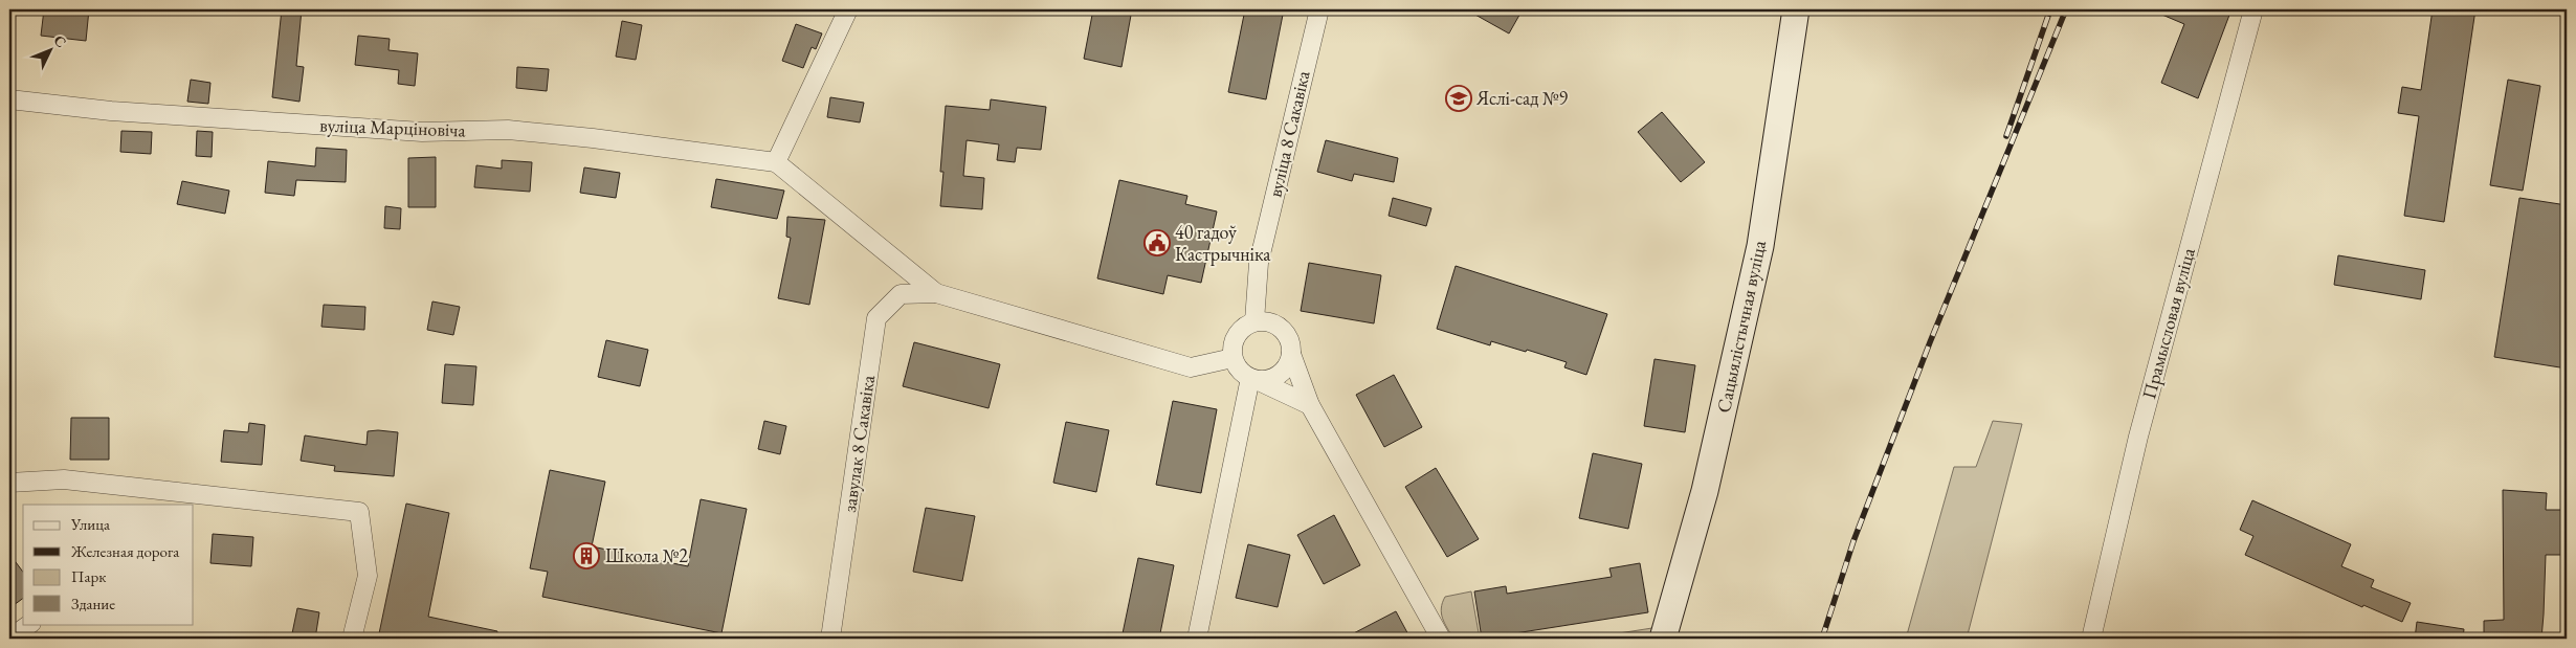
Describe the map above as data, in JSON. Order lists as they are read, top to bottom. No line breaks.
{"streets":{"street":["вуліца Марціновіча","вуліца 8 Сакавіка","Прамысловая вуліца","Сацыялістычная вуліца","завулак 8 Сакавіка"]},"places":{"school or university":["Яслі-сад №9"],"public building":["40 гадоў Кастрычніка"],"building":["Школа №2"]},"legend":["Улица","Железная дорога","Парк","Здание"],"north":"top right"}
